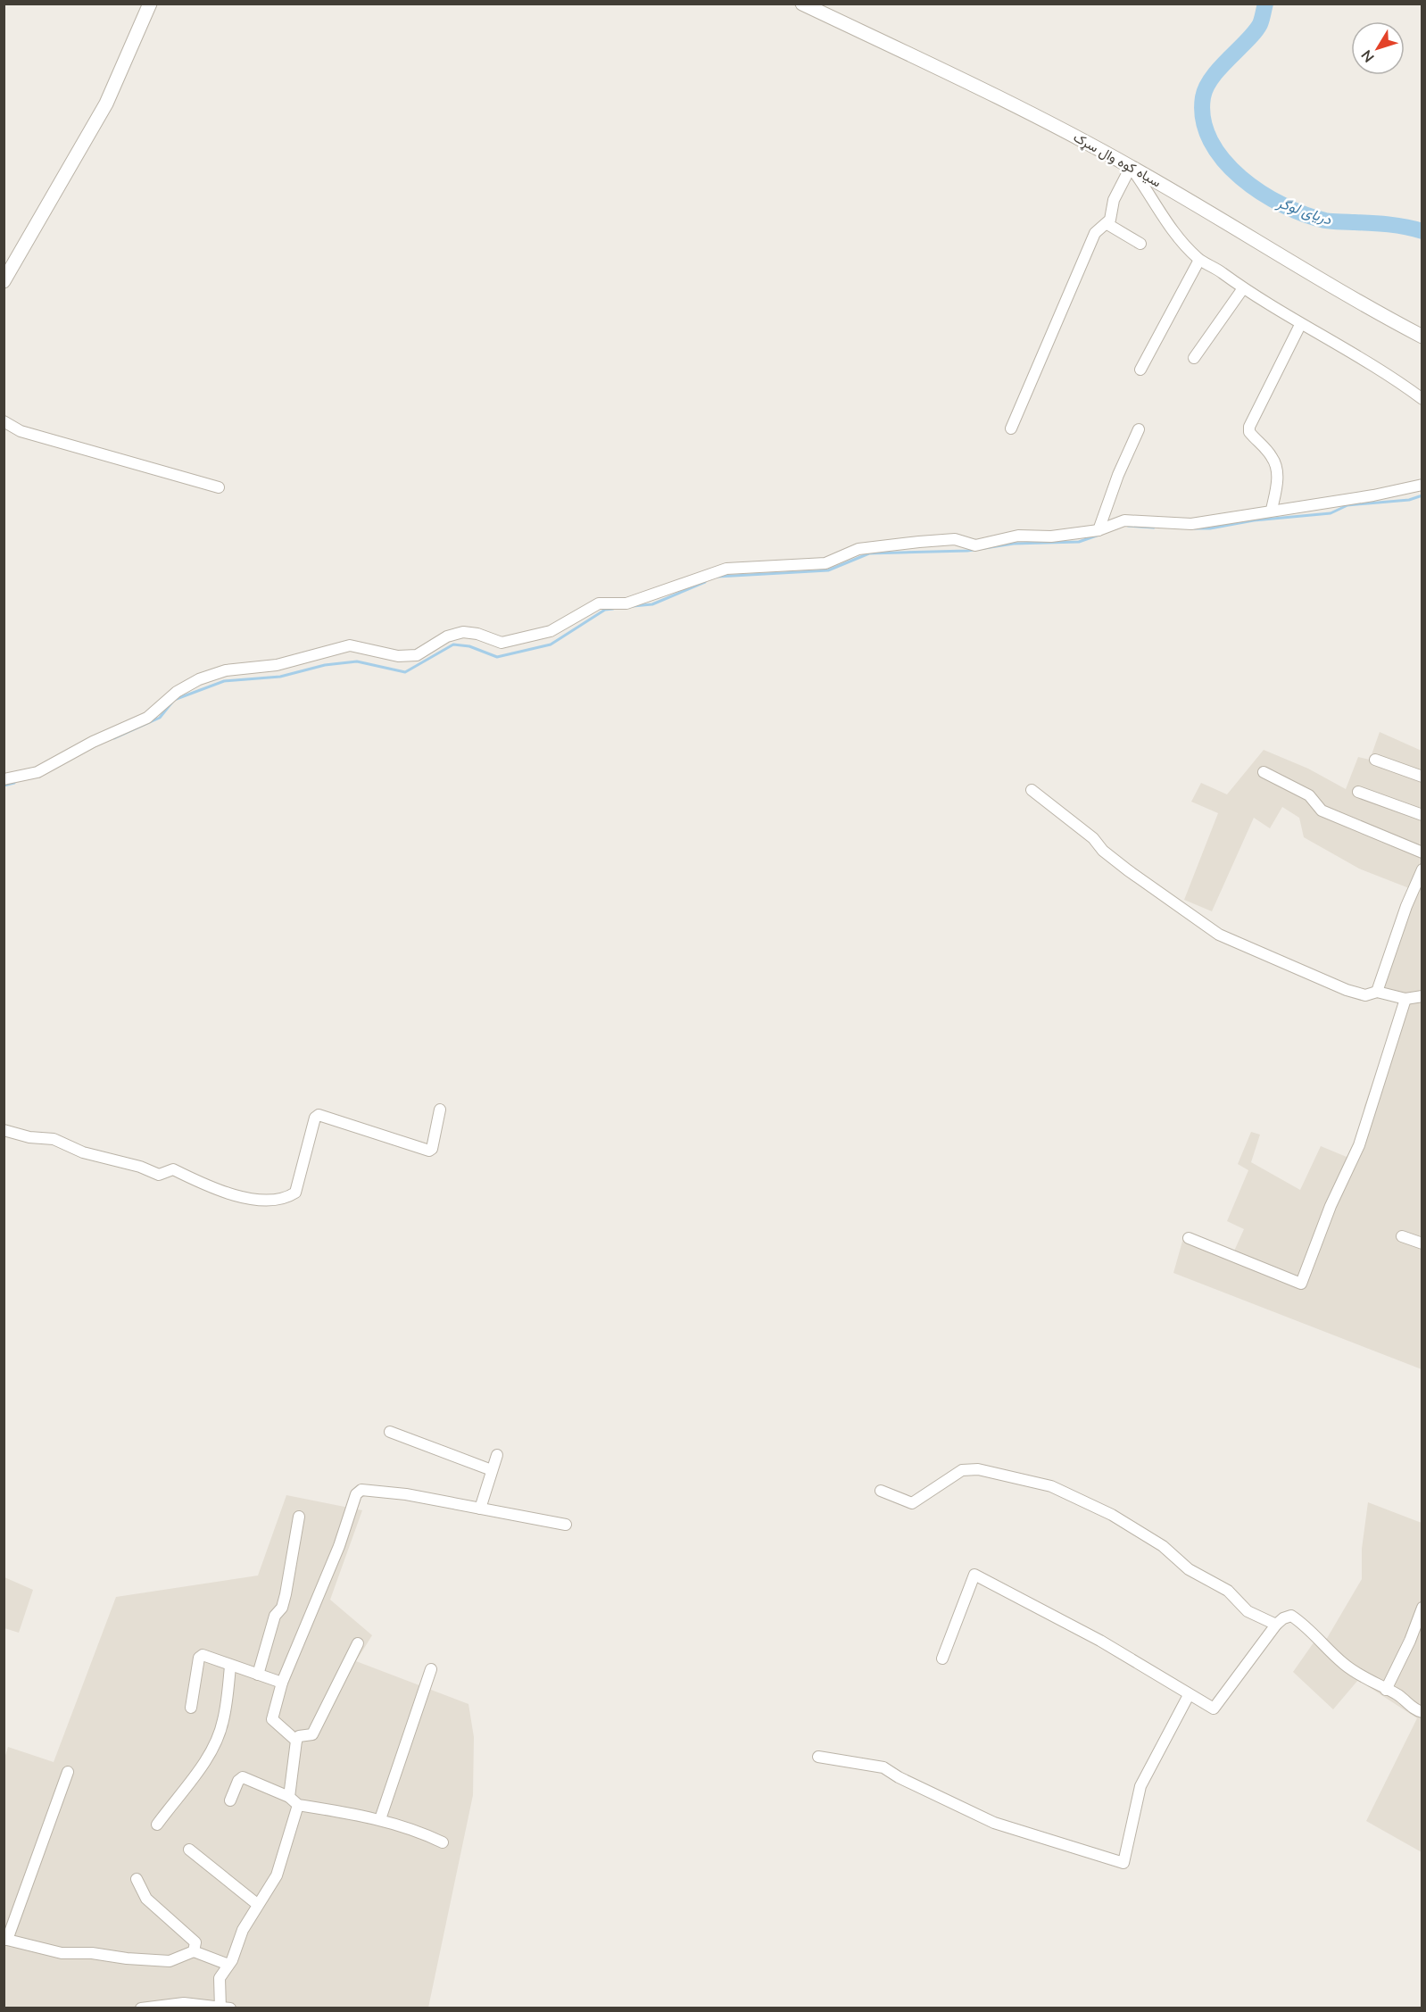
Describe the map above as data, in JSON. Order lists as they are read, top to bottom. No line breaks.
{"streets":{"street":["سیاه کوه وال سړک"]},"water":["دریای لوگر"],"north":"bottom left"}
